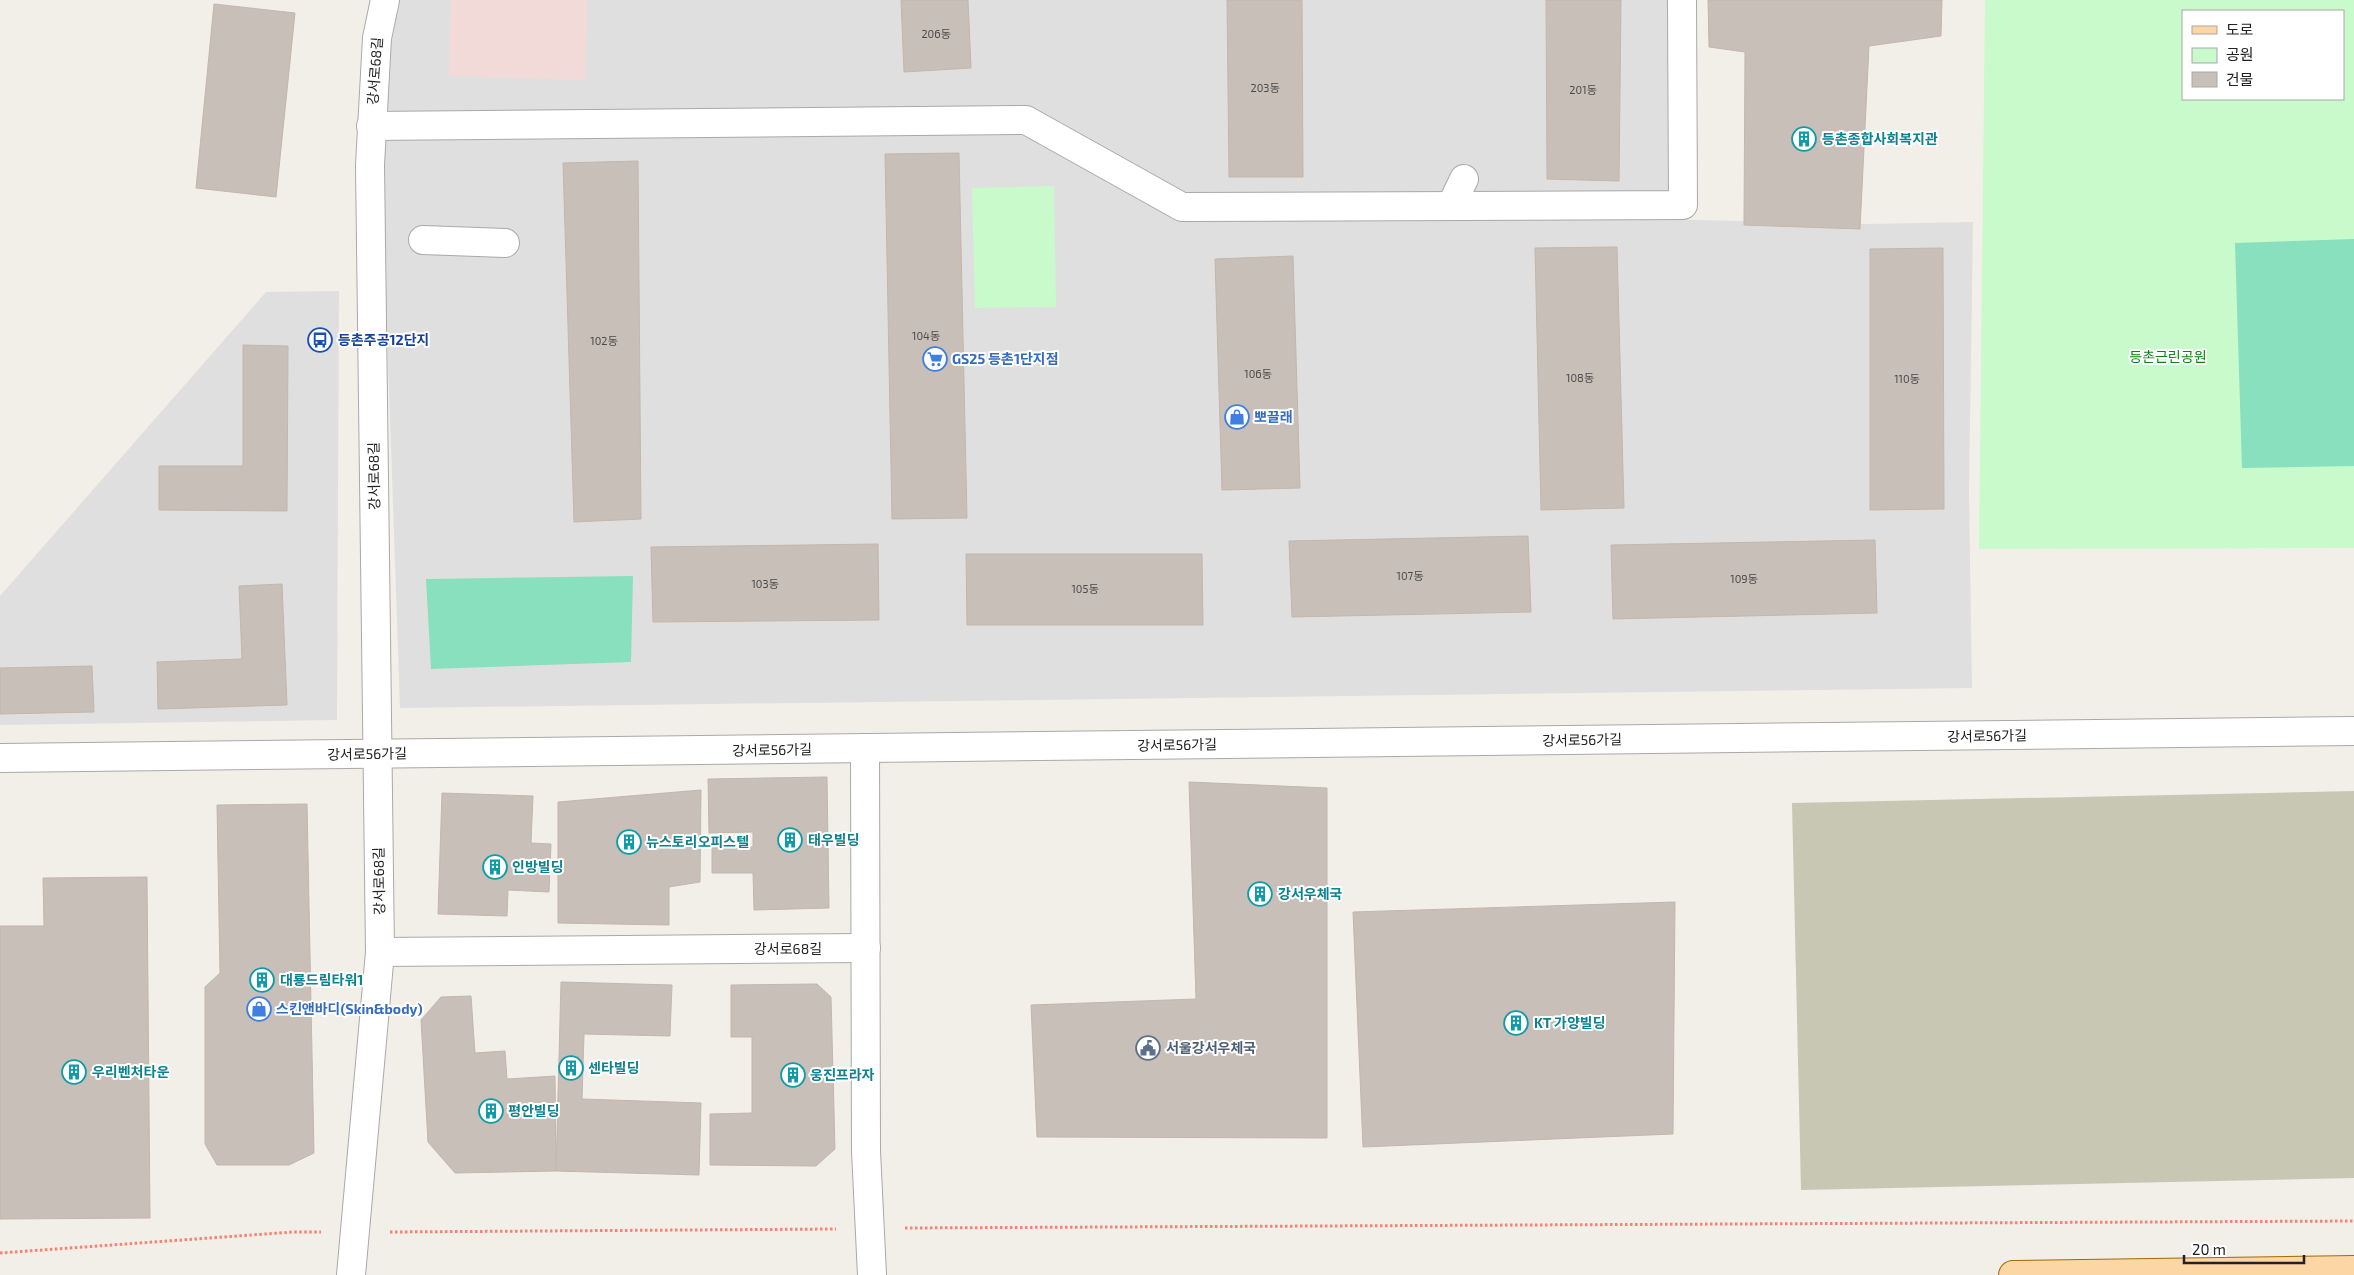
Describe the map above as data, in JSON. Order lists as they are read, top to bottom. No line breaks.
{"streets":{"street":["강서로68길","강서로56가길"]},"crossings":[["강서로68길","강서로56가길"]],"parks":["등촌근린공원"],"places":{"building":["등촌종합사회복지관","태우빌딩","뉴스토리오피스텔","인방빌딩","강서우체국","대룡드림타워1","KT 가양빌딩","센타빌딩","우리벤처타운","웅진프라자","평안빌딩"],"bus stop":["등촌주공12단지"],"supermarket":["GS25 등촌1단지점"],"shop":["뽀끌래","스킨앤바디(Skin&body)"],"public building":["서울강서우체국"]},"house_numbers":["206동","203동","201동","104동","102동","106동","108동","110동","107동","109동","103동","105동"],"legend":["도로","공원","건물"],"scale_bar":"20 m"}
